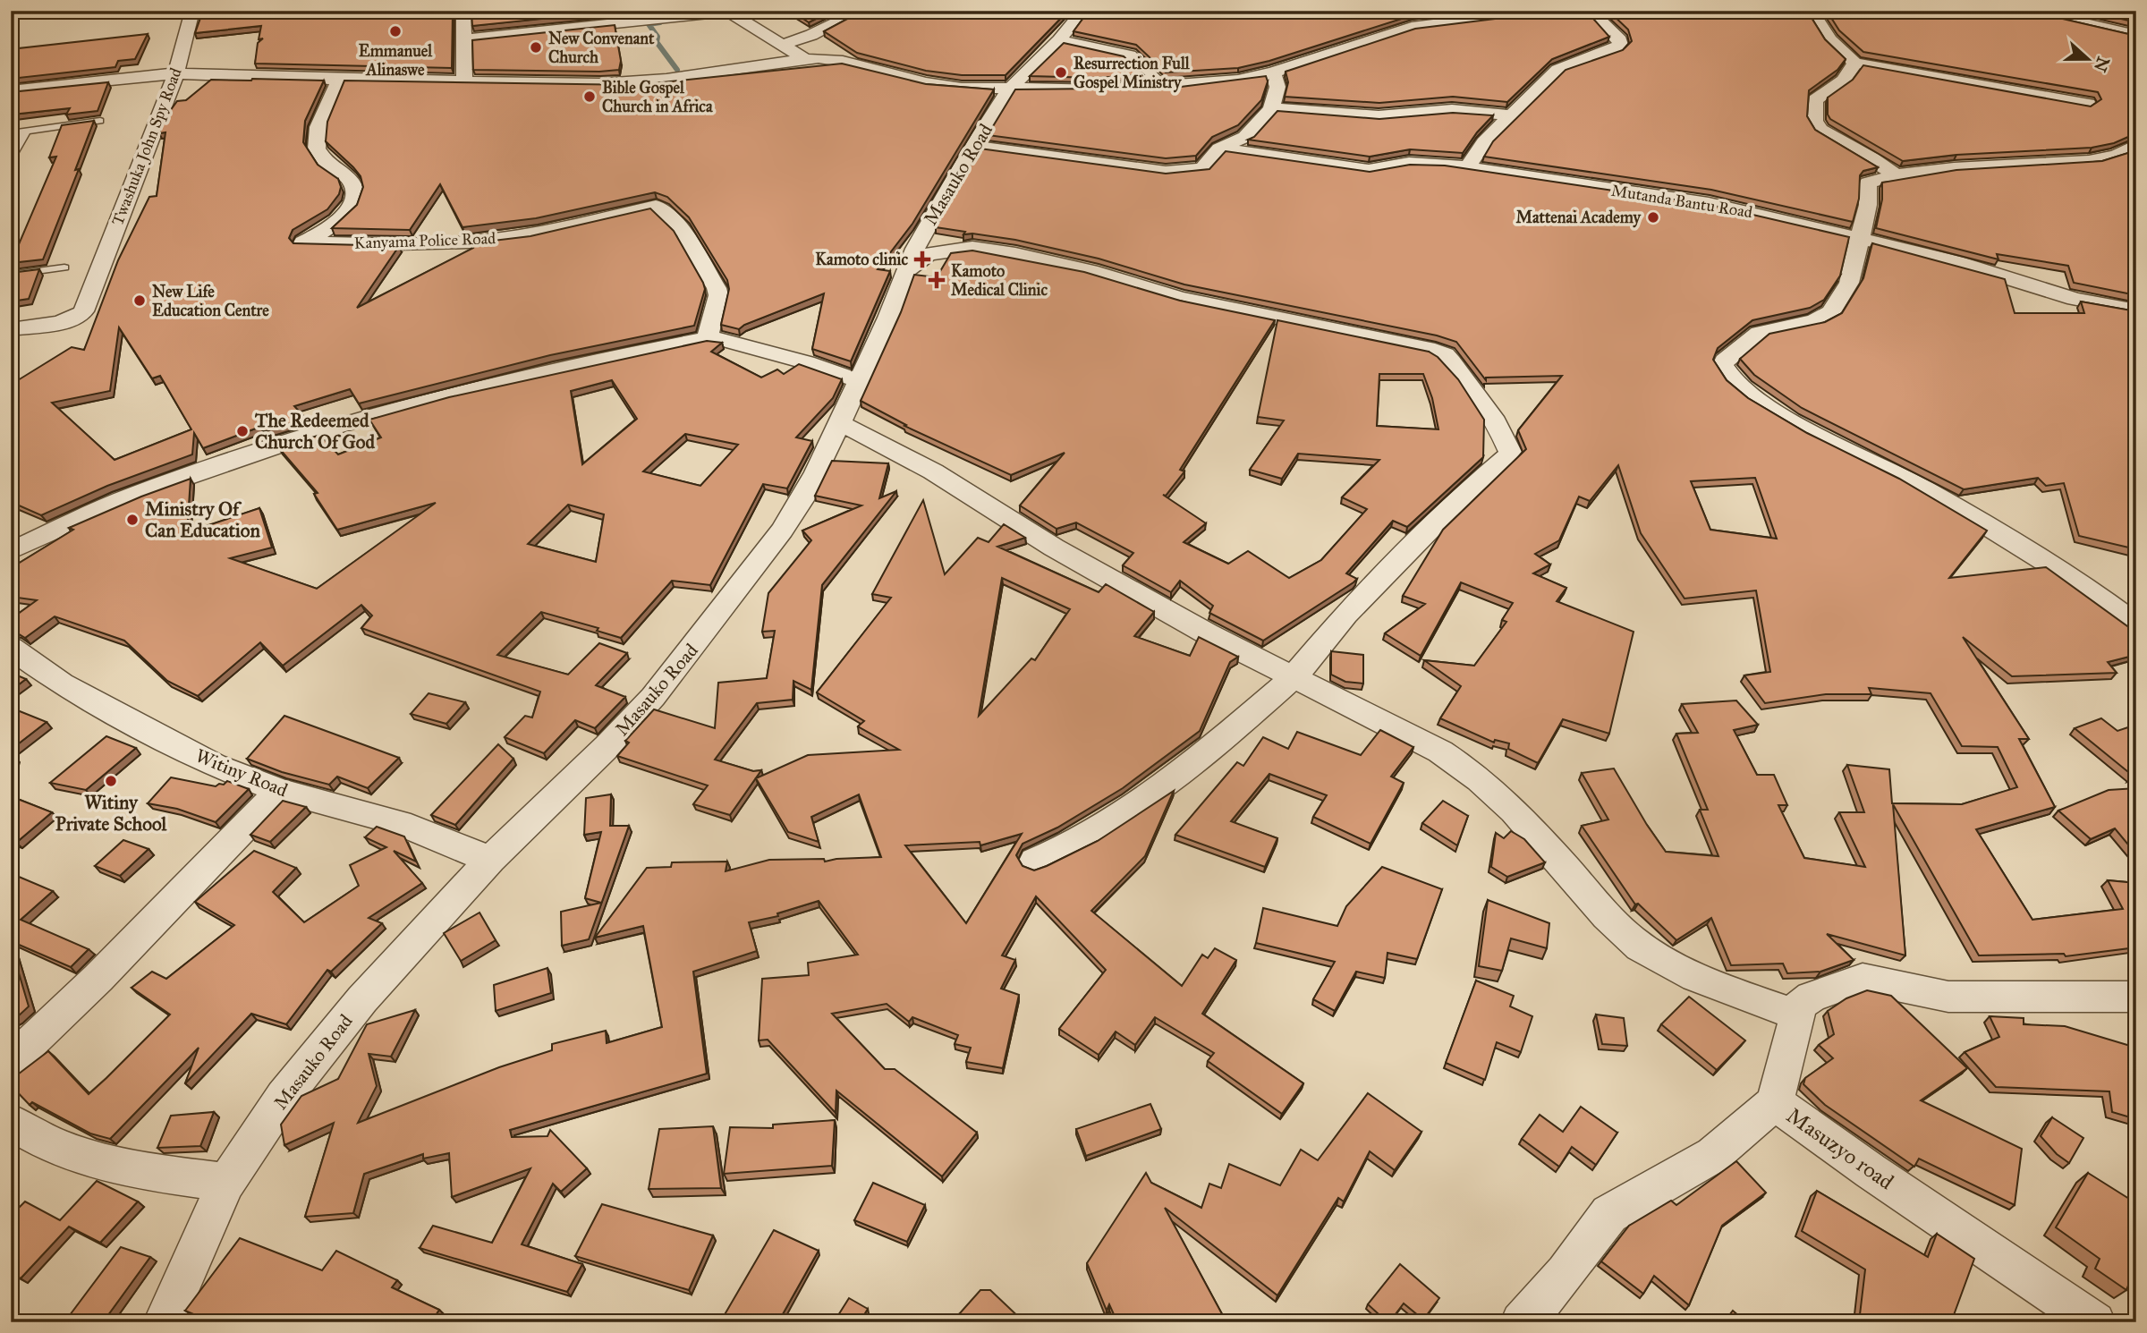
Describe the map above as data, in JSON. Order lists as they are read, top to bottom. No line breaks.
{"streets":{"street":["Twashuka John Spy Road","Masauko Road","Mutanda Bantu Road","Kanyama Police Road","Witiny Road","Masuzyo road"]},"crossings":[["Masauko Road","Witiny Road"]],"places":{"other":["Emmanuel Alinaswe","New Convenant Church","Resurrection Full Gospel Ministry","Bible Gospel Church in Africa","Mattenai Academy","New Life Education Centre","The Redeemed Church Of God","Ministry Of Can Education","Witiny Private School"],"health":["Kamoto clinic","Kamoto Medical Clinic"]},"north":"right"}
